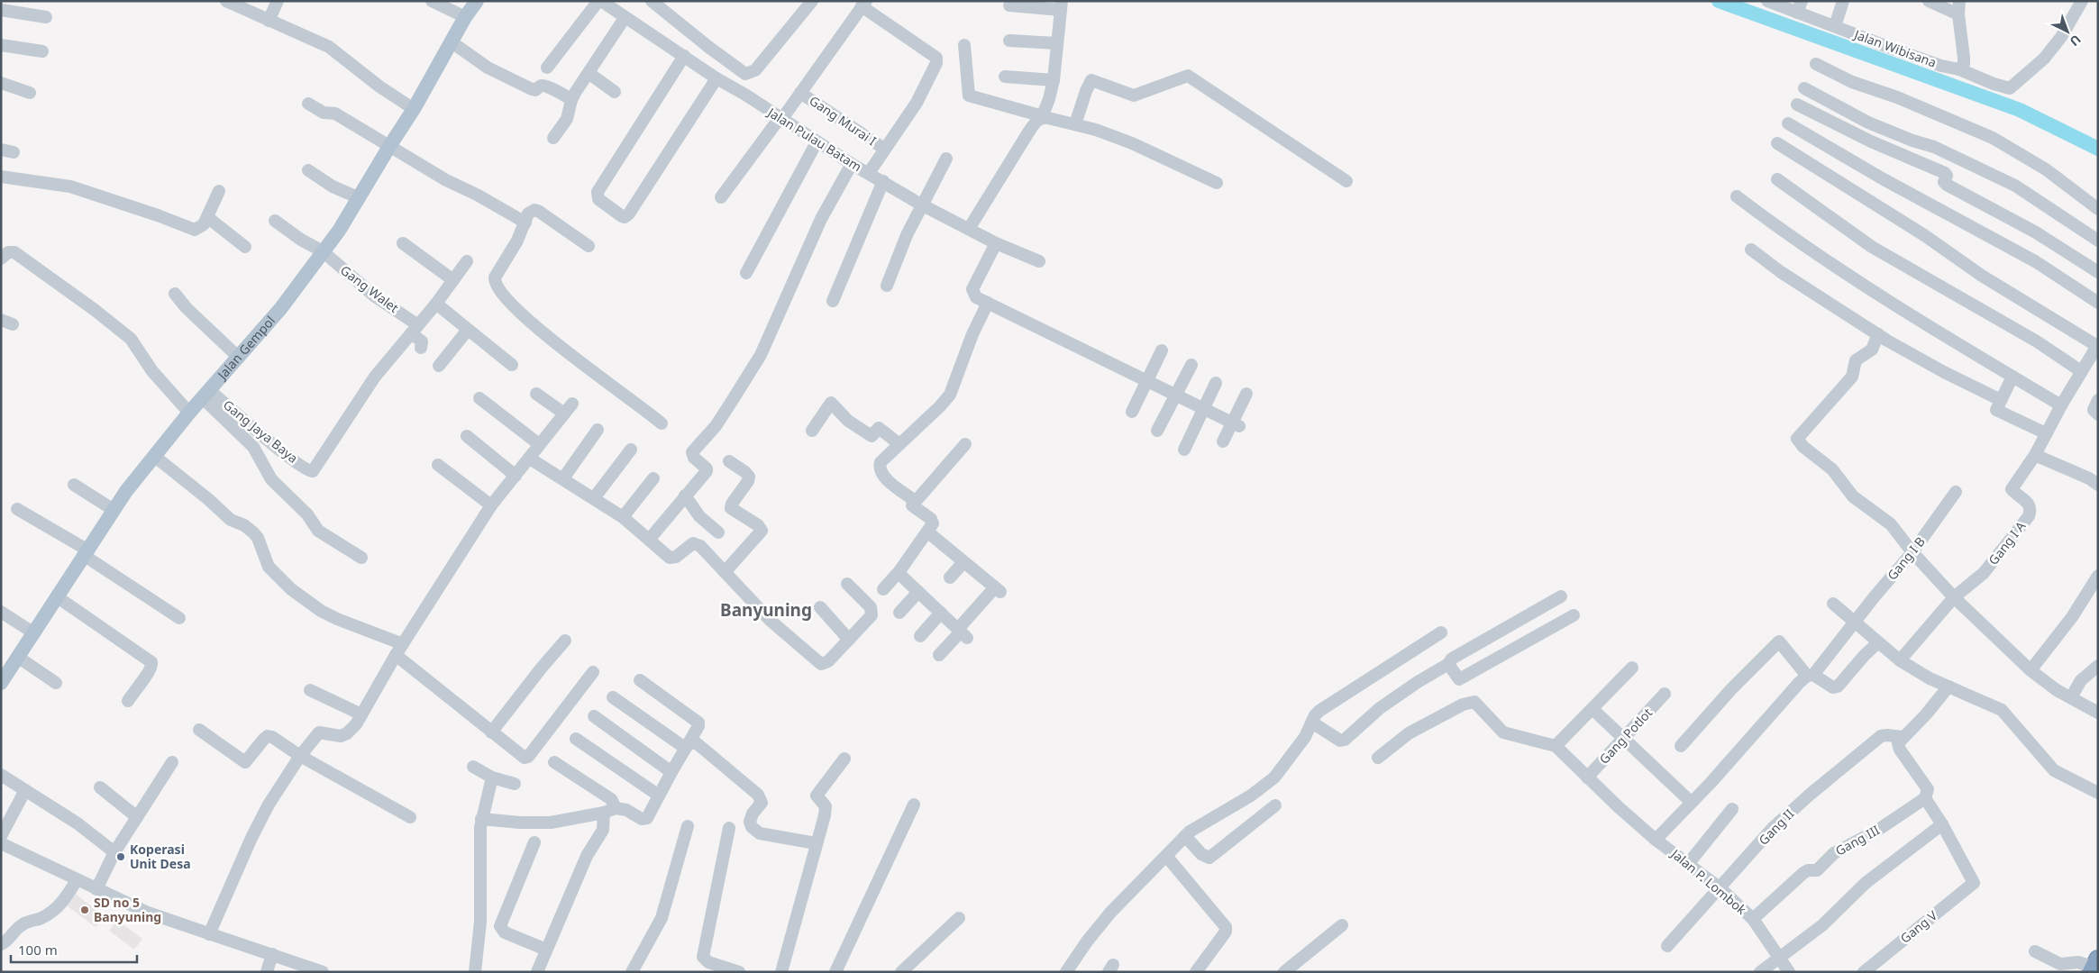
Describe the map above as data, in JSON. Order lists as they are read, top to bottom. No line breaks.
{"streets":{"main road":["Jalan Gempol"],"street":["Jalan Wibisana","Gang Murai I","Jalan Pulau Batam","Gang Walet","Gang Jaya Baya","Gang I A","Gang I B","Gang Potlot","Gang II","Gang III","Jalan P. Lombok","Gang V"]},"crossings":[["Gang Murai I","Jalan Pulau Batam"],["Gang Walet","Jalan Gempol"],["Gang Walet","Gang Jaya Baya"],["Jalan Gempol","Gang Jaya Baya"],["Gang I B","Jalan P. Lombok"],["Gang Potlot","Jalan P. Lombok"],["Gang II","Jalan P. Lombok"],["Gang III","Jalan P. Lombok"]],"districts":["Banyuning"],"places":["Koperasi Unit Desa","SD no 5 Banyuning"],"scale_bar":"100 m","north":"bottom right"}
